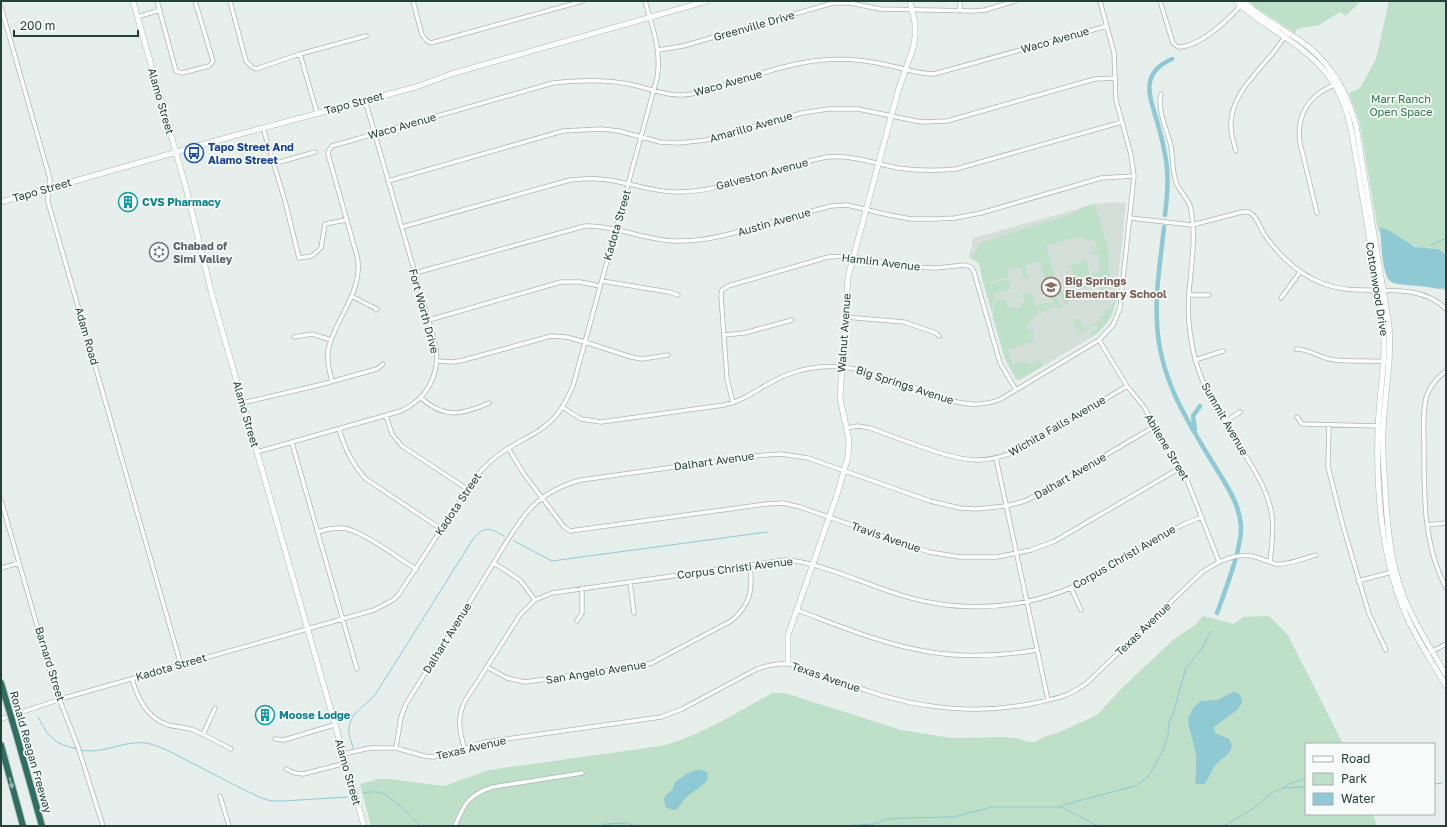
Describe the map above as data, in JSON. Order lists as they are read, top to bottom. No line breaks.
{"streets":{"highway":["Ronald Reagan Freeway"],"street":["Greenville Drive","Waco Avenue","Alamo Street","Tapo Street","Amarillo Avenue","Galveston Avenue","Austin Avenue","Kadota Street","Hamlin Avenue","Cottonwood Drive","Fort Worth Drive","Walnut Avenue","Adam Road","Big Springs Avenue","Summit Avenue","Wichita Falls Avenue","Abilene Street","Dalhart Avenue","Travis Avenue","Corpus Christi Avenue","Texas Avenue","Barnard Street","San Angelo Avenue"]},"crossings":[["Greenville Drive","Kadota Street"],["Greenville Drive","Walnut Avenue"],["Waco Avenue","Kadota Street"],["Waco Avenue","Fort Worth Drive"],["Waco Avenue","Walnut Avenue"],["Waco Avenue","Big Springs Avenue"],["Alamo Street","Tapo Street"],["Alamo Street","Kadota Street"],["Alamo Street","Fort Worth Drive"],["Alamo Street","Texas Avenue"],["Tapo Street","Kadota Street"],["Tapo Street","Fort Worth Drive"],["Tapo Street","Adam Road"],["Amarillo Avenue","Kadota Street"],["Amarillo Avenue","Fort Worth Drive"],["Amarillo Avenue","Walnut Avenue"],["Amarillo Avenue","Big Springs Avenue"],["Galveston Avenue","Kadota Street"],["Galveston Avenue","Fort Worth Drive"],["Galveston Avenue","Walnut Avenue"],["Galveston Avenue","Big Springs Avenue"],["Austin Avenue","Kadota Street"],["Austin Avenue","Fort Worth Drive"],["Austin Avenue","Walnut Avenue"],["Austin Avenue","Big Springs Avenue"],["Kadota Street","Adam Road"],["Kadota Street","Big Springs Avenue"],["Kadota Street","Barnard Street"],["Hamlin Avenue","Walnut Avenue"],["Hamlin Avenue","Big Springs Avenue"],["Walnut Avenue","Big Springs Avenue"],["Walnut Avenue","Wichita Falls Avenue"],["Walnut Avenue","Dalhart Avenue"],["Walnut Avenue","Travis Avenue"],["Walnut Avenue","Corpus Christi Avenue"],["Walnut Avenue","Texas Avenue"],["Big Springs Avenue","Abilene Street"],["Summit Avenue","Texas Avenue"],["Wichita Falls Avenue","Abilene Street"],["Abilene Street","Dalhart Avenue"],["Abilene Street","Travis Avenue"],["Abilene Street","Corpus Christi Avenue"],["Abilene Street","Texas Avenue"],["Dalhart Avenue","Travis Avenue"],["Dalhart Avenue","Texas Avenue"],["Corpus Christi Avenue","Texas Avenue"],["Corpus Christi Avenue","San Angelo Avenue"]],"parks":["Marr Ranch Open Space"],"places":{"bus stop":["Tapo Street And Alamo Street"],"building":["CVS Pharmacy","Moose Lodge"],"synagogue":["Chabad of Simi Valley"],"school or university":["Big Springs Elementary School"]},"legend":["Road","Park","Water"],"scale_bar":"200 m"}
